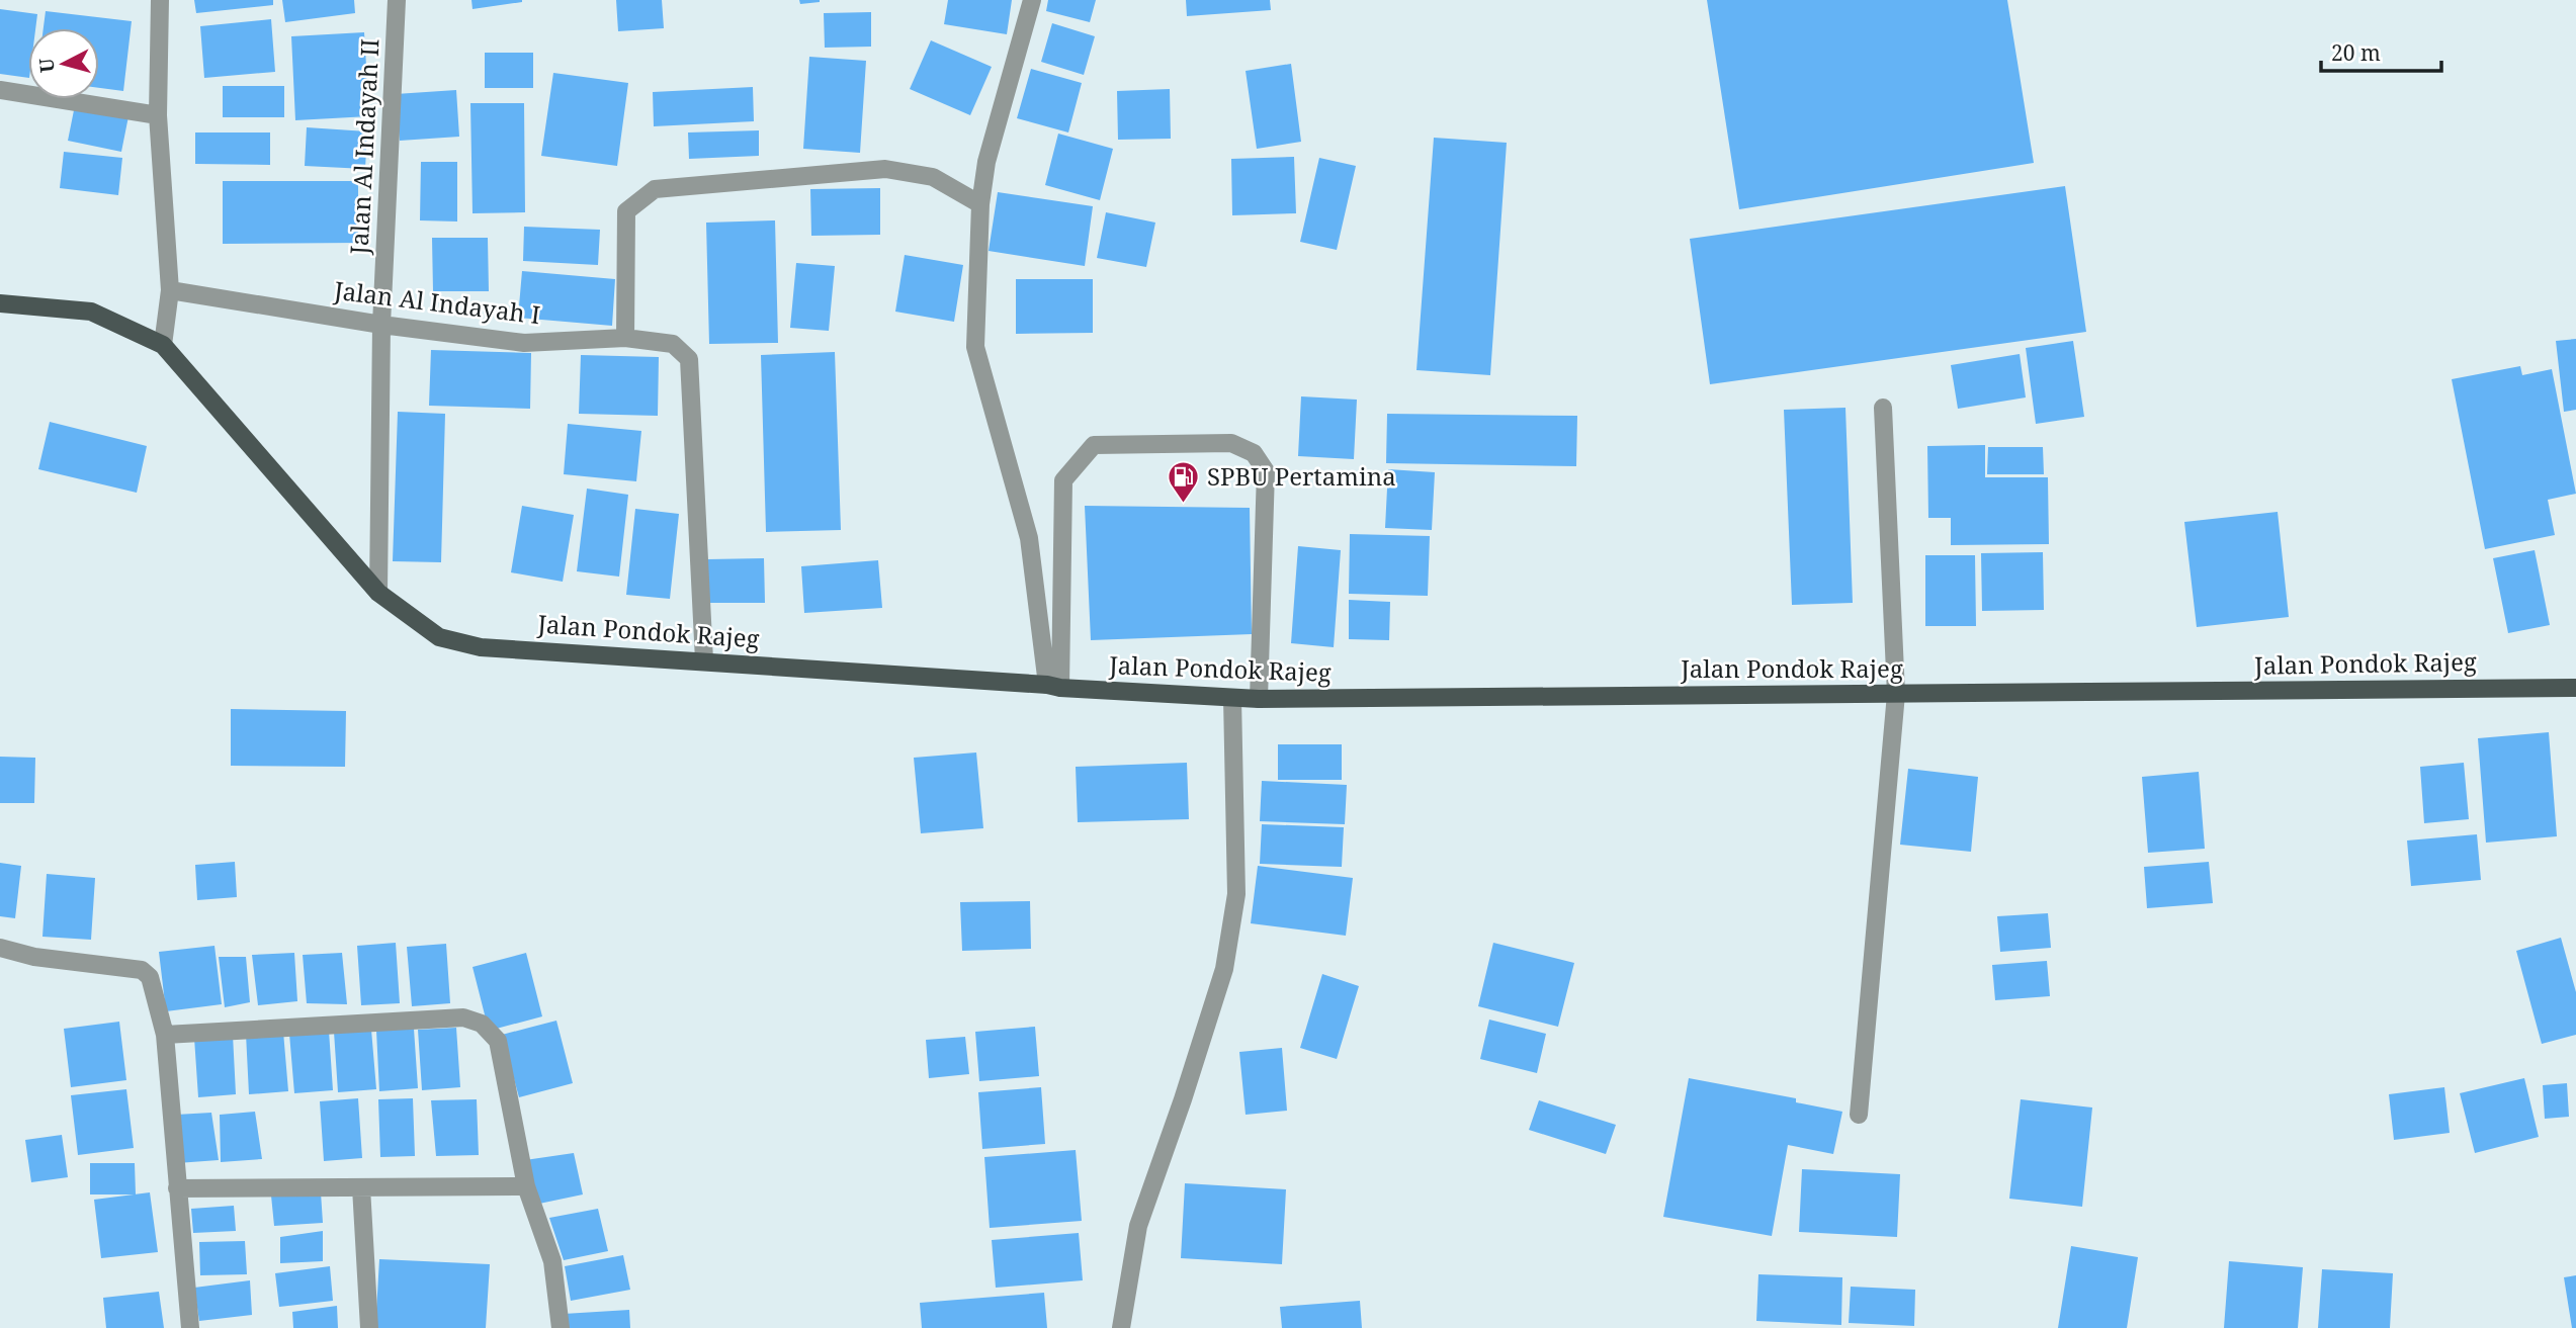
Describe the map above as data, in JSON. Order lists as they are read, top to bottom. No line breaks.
{"streets":{"main road":["Jalan Pondok Rajeg"],"street":["Jalan Al Indayah II","Jalan Al Indayah I"]},"crossings":[["Jalan Al Indayah II","Jalan Al Indayah I"],["Jalan Al Indayah II","Jalan Pondok Rajeg"],["Jalan Al Indayah I","Jalan Pondok Rajeg"]],"places":{"fuel station":["SPBU Pertamina"]},"scale_bar":"20 m","north":"left"}
